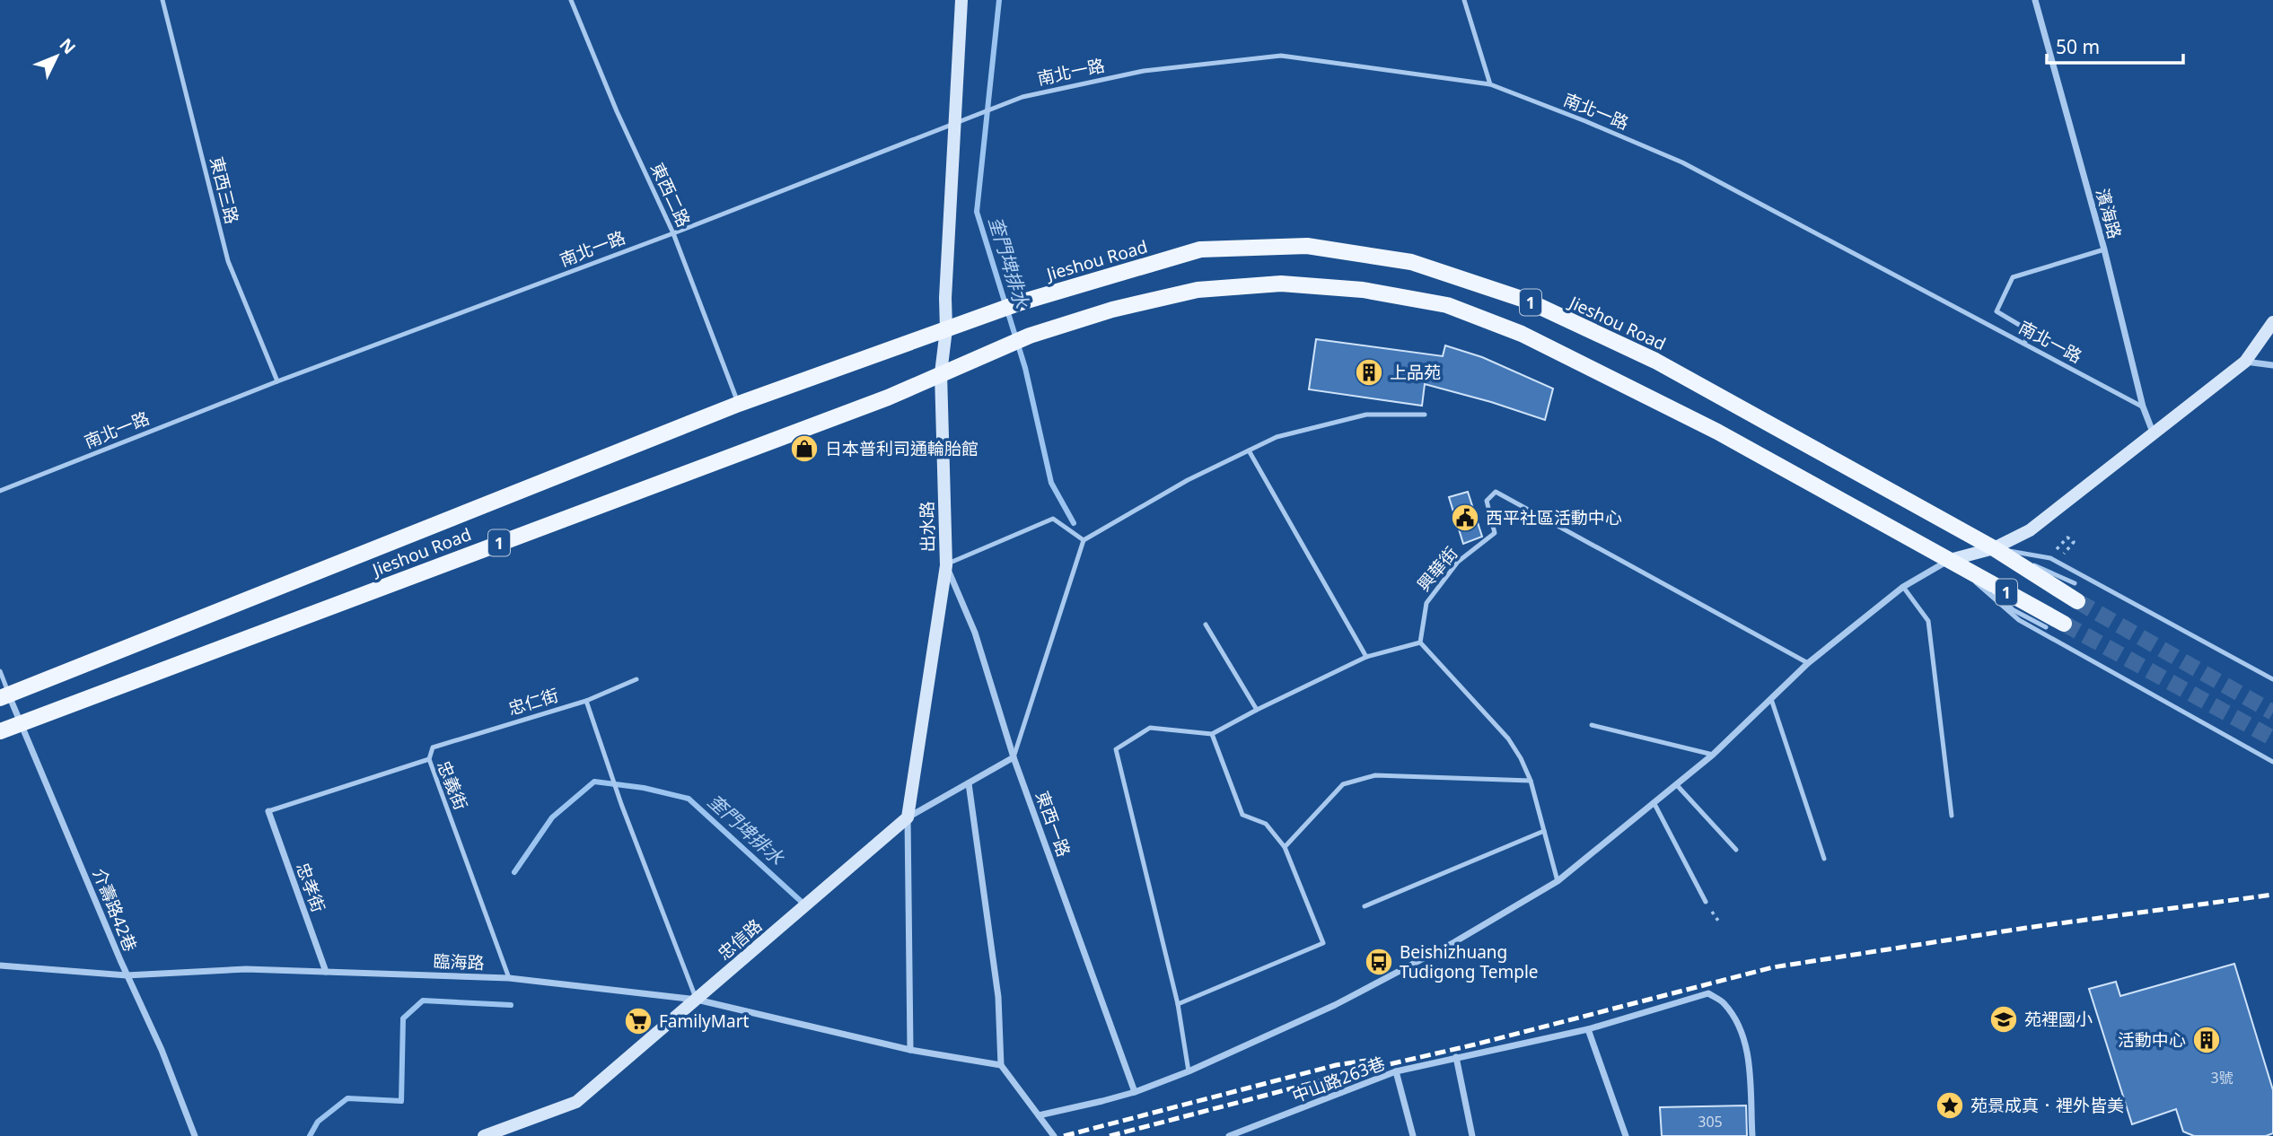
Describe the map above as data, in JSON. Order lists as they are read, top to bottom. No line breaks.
{"streets":{"main road":["Jieshou Road","1"],"street":["濱海路","出水路","東西一路","忠孝街","介壽路42巷","忠信路","臨海路","中山路263巷"],"lane":["南北一路","東西三路","東西二路","興華街","忠仁街","忠義街"]},"crossings":[["南北一路","東西三路"],["南北一路","東西二路"],["南北一路","濱海路"],["南北一路","出水路"],["東西二路","Jieshou Road"],["Jieshou Road","1"],["Jieshou Road","出水路"],["Jieshou Road","介壽路42巷"],["出水路","東西一路"],["出水路","忠信路"],["出水路","臨海路"],["忠仁街","忠義街"],["忠義街","忠孝街"],["忠義街","臨海路"],["東西一路","忠信路"],["忠孝街","臨海路"],["介壽路42巷","臨海路"],["忠信路","臨海路"]],"water":["奎門埤排水"],"places":{"building":["上品苑","活動中心"],"shop":["日本普利司通輪胎館"],"public building":["西平社區活動中心"],"bus stop":["Beishizhuang Tudigong Temple"],"school or university":["苑裡國小"],"supermarket":["FamilyMart"],"place":["苑景成真．裡外皆美"]},"house_numbers":["3號","305"],"scale_bar":"50 m","north":"top right"}
